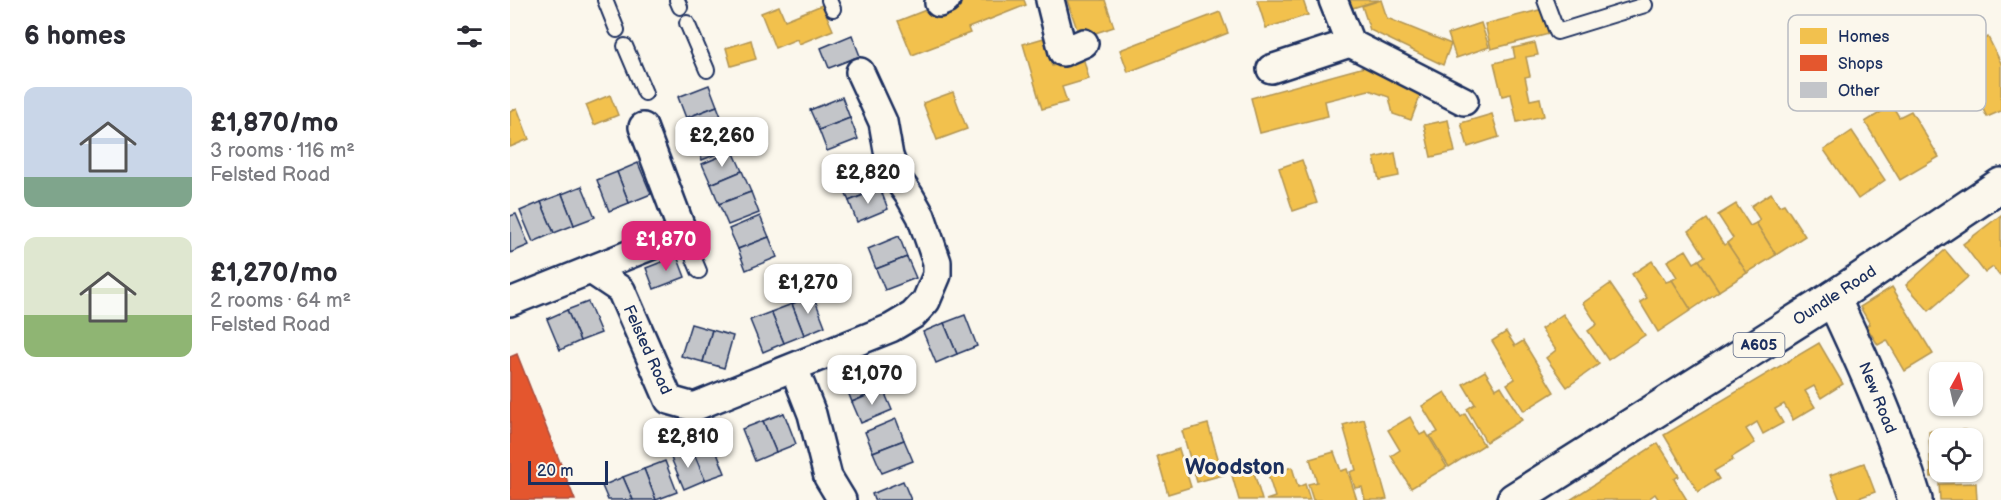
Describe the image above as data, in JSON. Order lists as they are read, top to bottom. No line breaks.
{"streets":{"main road":["Oundle Road","A605","New Road"],"street":["Felsted Road"]},"crossings":[["Oundle Road","New Road"]],"districts":["Woodston"],"legend":["Homes","Shops","Other"],"scale_bar":"20 m","north":"top","page":{"heading":"6 homes","list":[{"name":"£1,870/mo","note":"3 rooms · 116 m² · Felsted Road"},{"name":"£1,270/mo","note":"2 rooms · 64 m² · Felsted Road"}],"price":["£2,260","£2,820","£1,870","£1,270","£1,070","£2,810"],"scale":"20 m"}}
